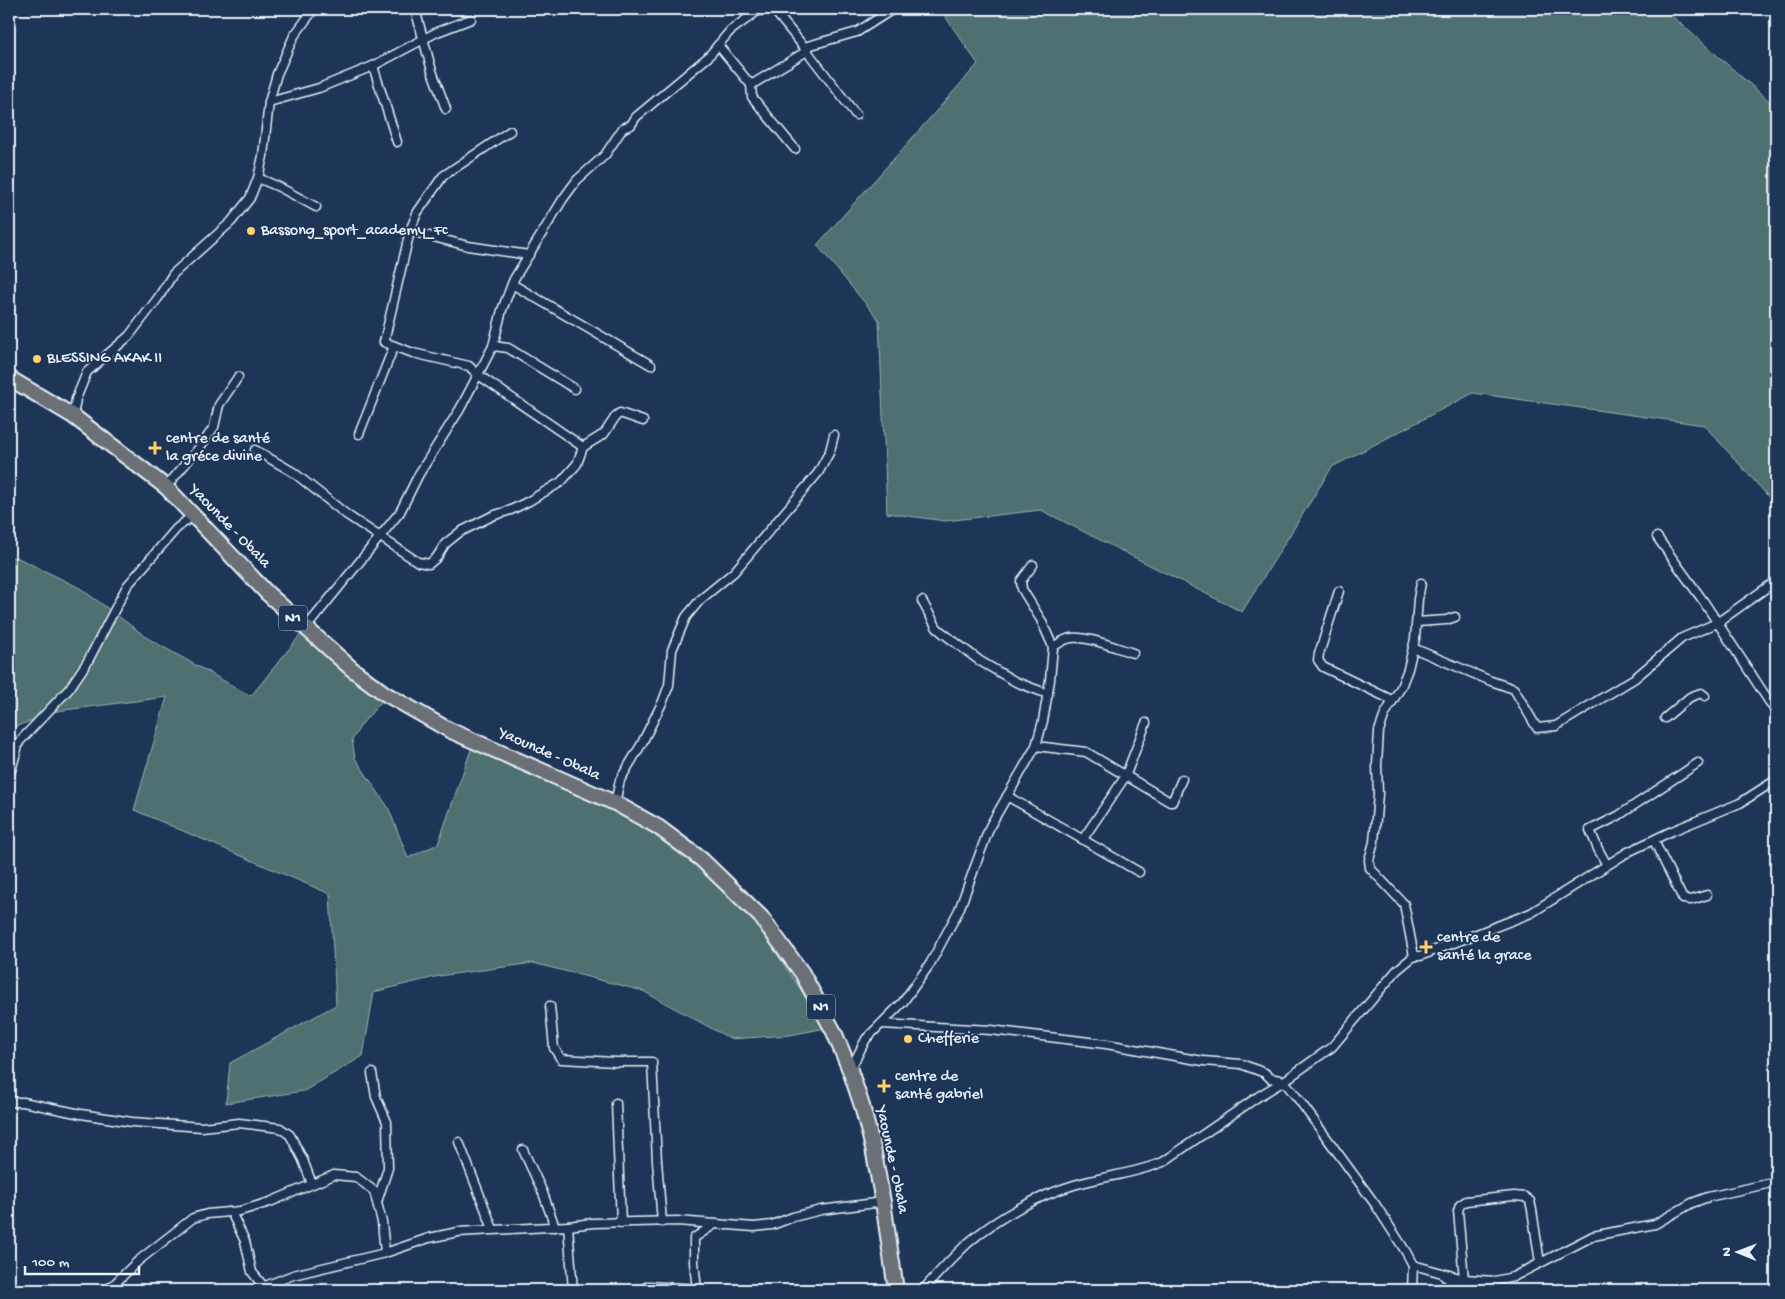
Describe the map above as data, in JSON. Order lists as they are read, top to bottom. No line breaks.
{"streets":{"highway":["Yaounde - Obala","N1"]},"places":{"other":["Bassong_sport_academy_Fc","BLESSING AKAK II","Chefferie"],"health":["centre de santé la gréce divine","centre de santé la grace","centre de santé gabriel"]},"scale_bar":"100 m","north":"left"}
